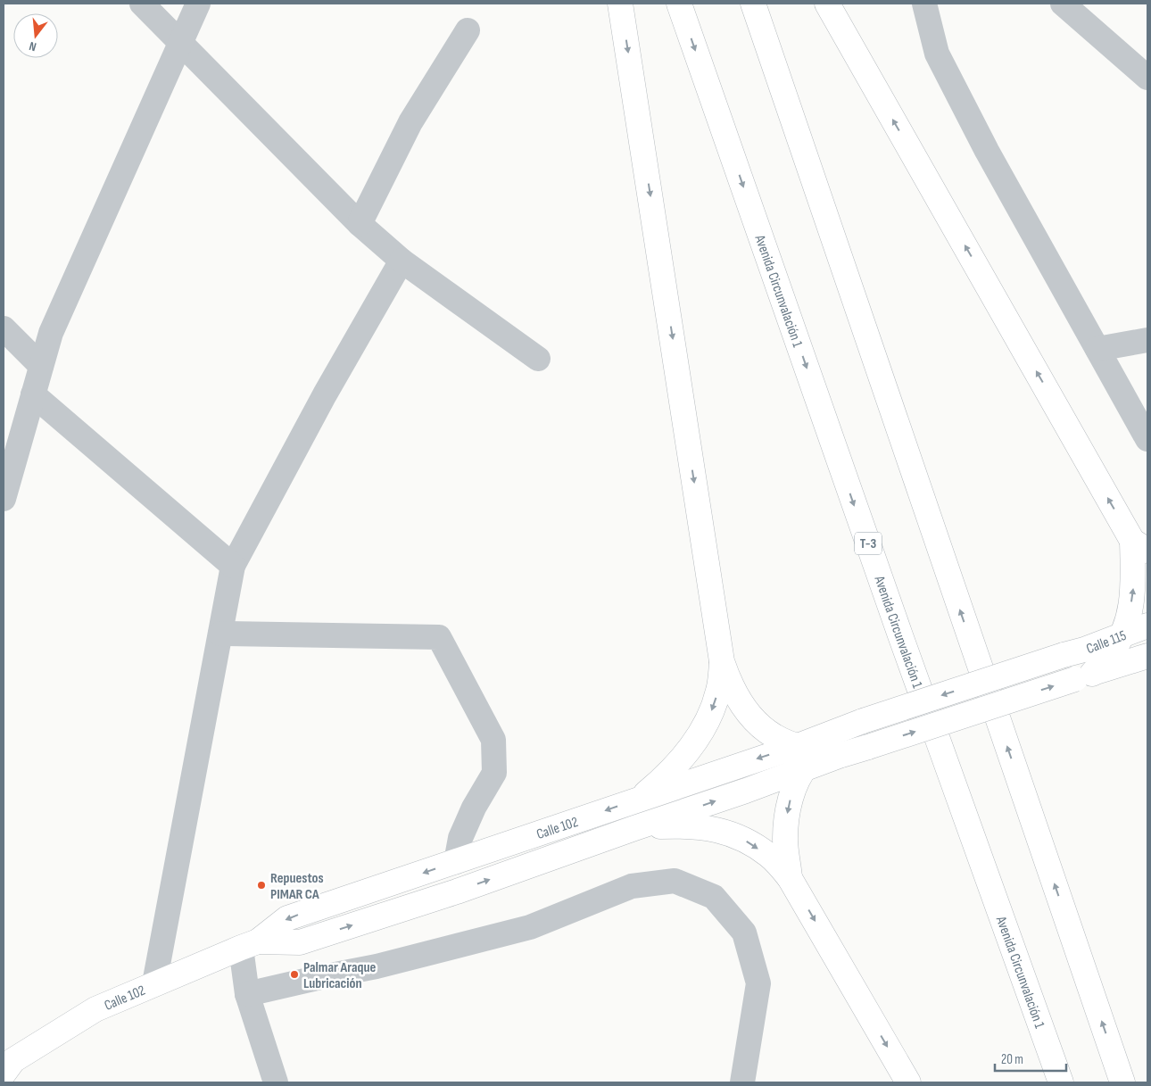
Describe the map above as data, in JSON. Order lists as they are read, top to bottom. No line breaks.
{"streets":{"main road":["Avenida Circunvalación 1","T-3","Calle 115","Calle 102"]},"crossings":[["Calle 115","Calle 102"]],"places":["Repuestos PIMAR CA","Palmar Araque Lubricación"],"scale_bar":"20 m","north":"bottom"}
